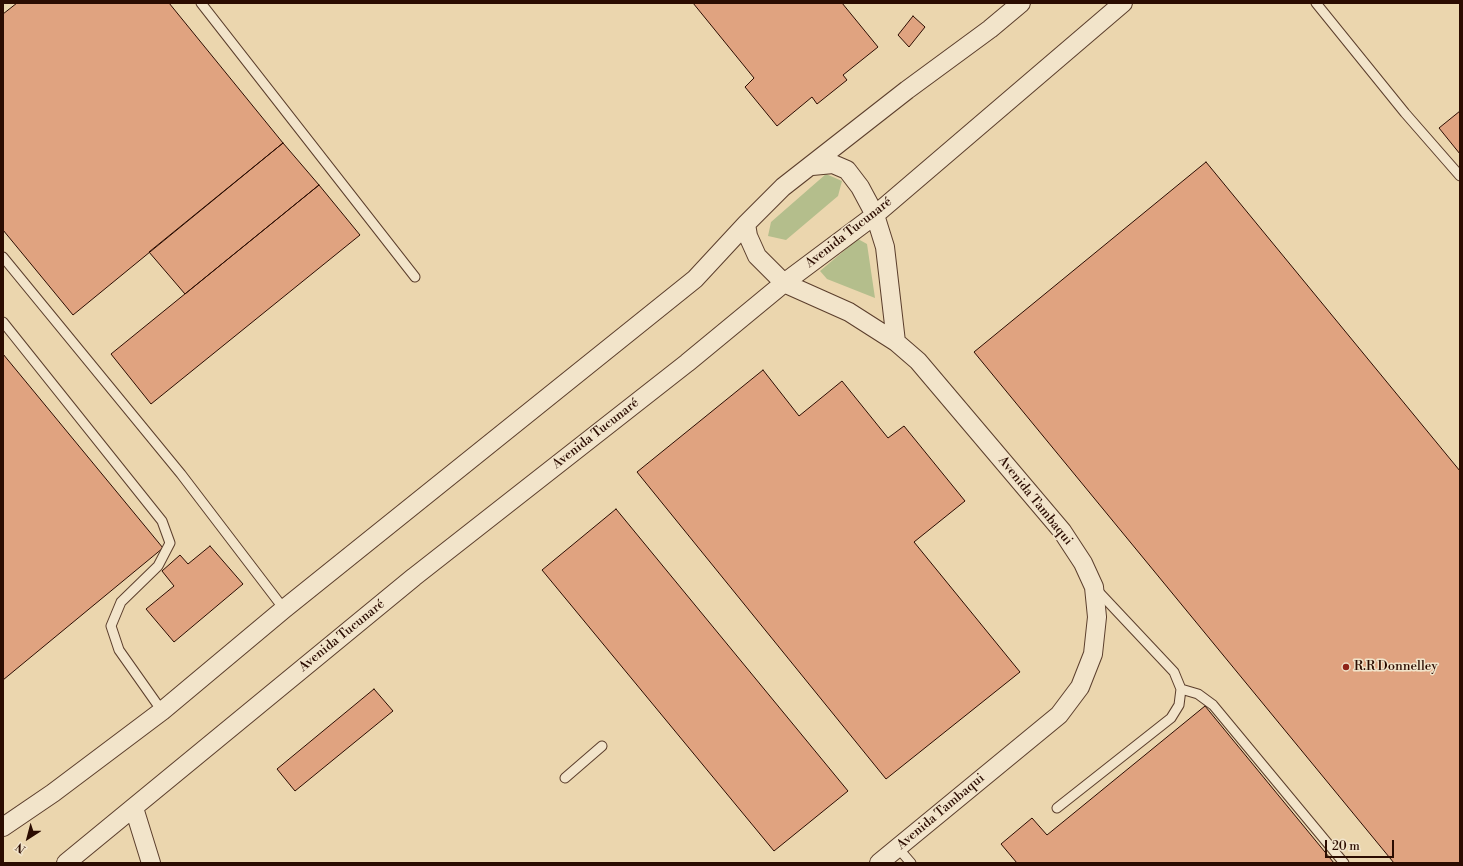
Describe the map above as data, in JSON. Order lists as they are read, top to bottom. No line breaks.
{"streets":{"street":["Avenida Tucunaré","Avenida Tambaqui"]},"crossings":[["Avenida Tucunaré","Avenida Tambaqui"]],"places":["R.R Donnelley"],"scale_bar":"20 m","north":"bottom left"}
